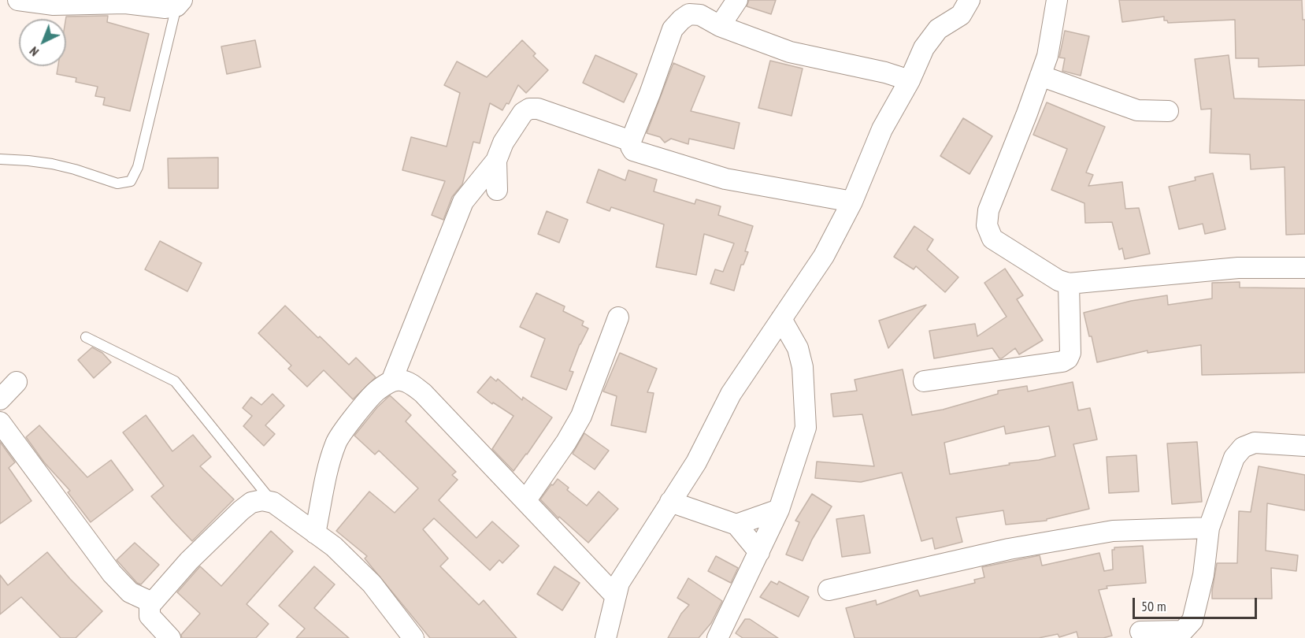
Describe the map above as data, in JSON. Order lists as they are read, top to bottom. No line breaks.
{"scale_bar":"50 m","north":"bottom left"}
